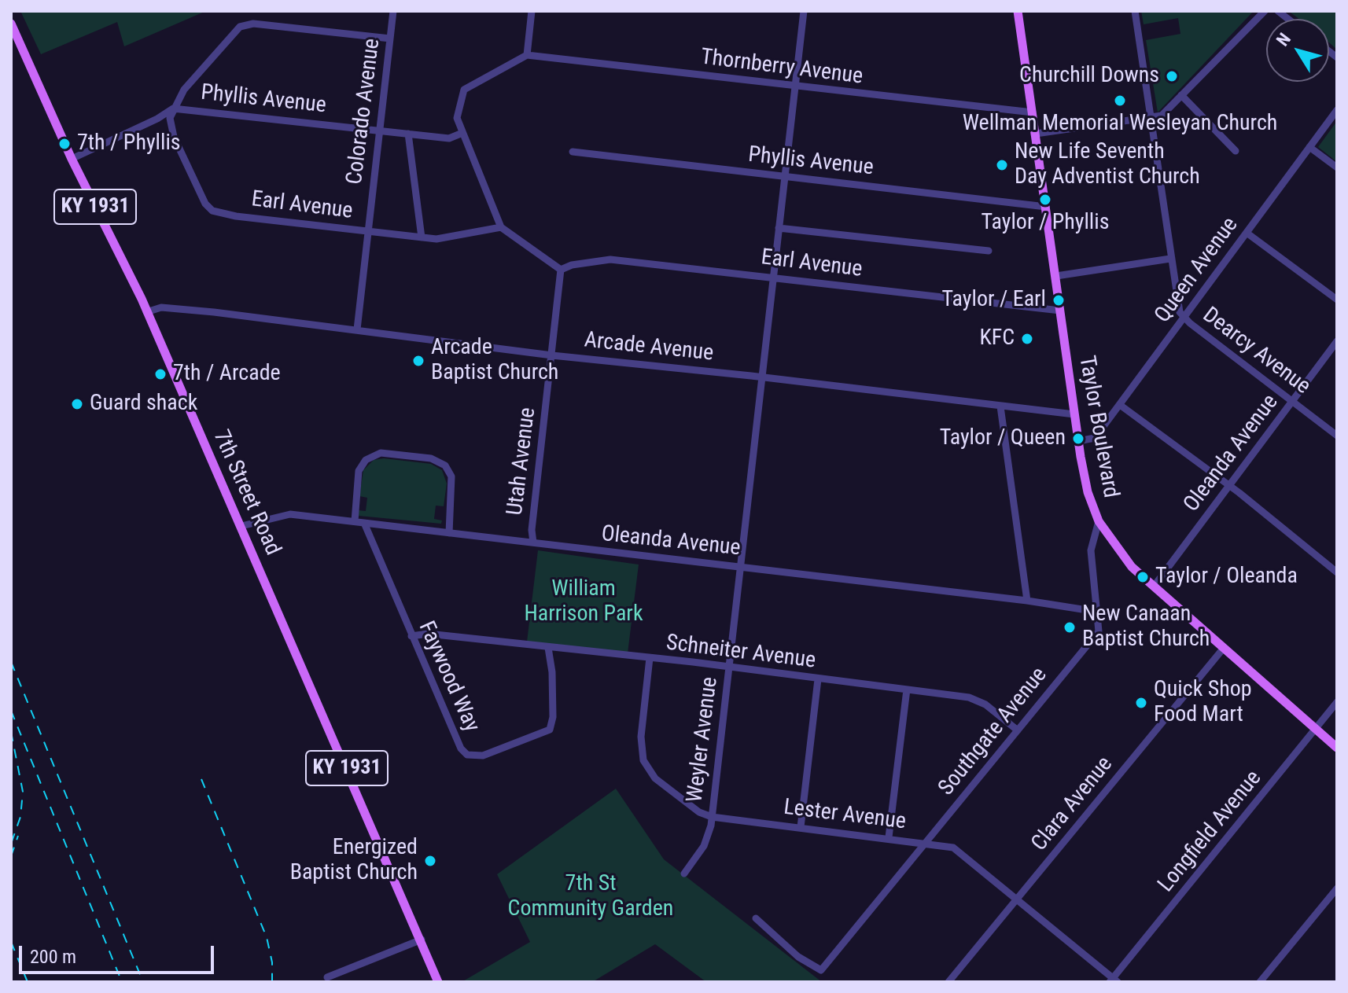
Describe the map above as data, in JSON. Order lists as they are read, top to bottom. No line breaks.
{"streets":{"main road":["KY 1931","Taylor Boulevard","7th Street Road"],"street":["Thornberry Avenue","Phyllis Avenue","Colorado Avenue","Earl Avenue","Queen Avenue","Arcade Avenue","Dearcy Avenue","Oleanda Avenue","Utah Avenue","Schneiter Avenue","Faywood Way","Southgate Avenue","Weyler Avenue","Clara Avenue","Lester Avenue","Longfield Avenue"]},"crossings":[["Thornberry Avenue","Taylor Boulevard"],["Thornberry Avenue","Weyler Avenue"],["Phyllis Avenue","Colorado Avenue"],["Phyllis Avenue","Earl Avenue"],["Phyllis Avenue","Taylor Boulevard"],["Phyllis Avenue","7th Street Road"],["Phyllis Avenue","Weyler Avenue"],["Colorado Avenue","Earl Avenue"],["Colorado Avenue","Arcade Avenue"],["Earl Avenue","Taylor Boulevard"],["Earl Avenue","Utah Avenue"],["Earl Avenue","Weyler Avenue"],["Queen Avenue","Dearcy Avenue"],["Queen Avenue","Taylor Boulevard"],["Arcade Avenue","Taylor Boulevard"],["Arcade Avenue","Utah Avenue"],["Arcade Avenue","7th Street Road"],["Arcade Avenue","Weyler Avenue"],["Dearcy Avenue","Oleanda Avenue"],["Taylor Boulevard","Oleanda Avenue"],["Taylor Boulevard","Southgate Avenue"],["Taylor Boulevard","Clara Avenue"],["Taylor Boulevard","Longfield Avenue"],["Oleanda Avenue","Utah Avenue"],["Oleanda Avenue","7th Street Road"],["Oleanda Avenue","Faywood Way"],["Oleanda Avenue","Southgate Avenue"],["Oleanda Avenue","Weyler Avenue"],["Schneiter Avenue","Faywood Way"],["Schneiter Avenue","Southgate Avenue"],["Schneiter Avenue","Weyler Avenue"],["Schneiter Avenue","Lester Avenue"],["Southgate Avenue","Lester Avenue"],["Weyler Avenue","Lester Avenue"],["Clara Avenue","Lester Avenue"],["Lester Avenue","Longfield Avenue"]],"parks":["William Harrison Park","7th St Community Garden"],"places":["Churchill Downs","Wellman Memorial Wesleyan Church","7th / Phyllis","New Life Seventh Day Adventist Church","Taylor / Phyllis","Taylor / Earl","KFC","Arcade Baptist Church","7th / Arcade","Guard shack","Taylor / Queen","Taylor / Oleanda","New Canaan Baptist Church","Quick Shop Food Mart","Energized Baptist Church"],"scale_bar":"200 m","north":"top left"}
